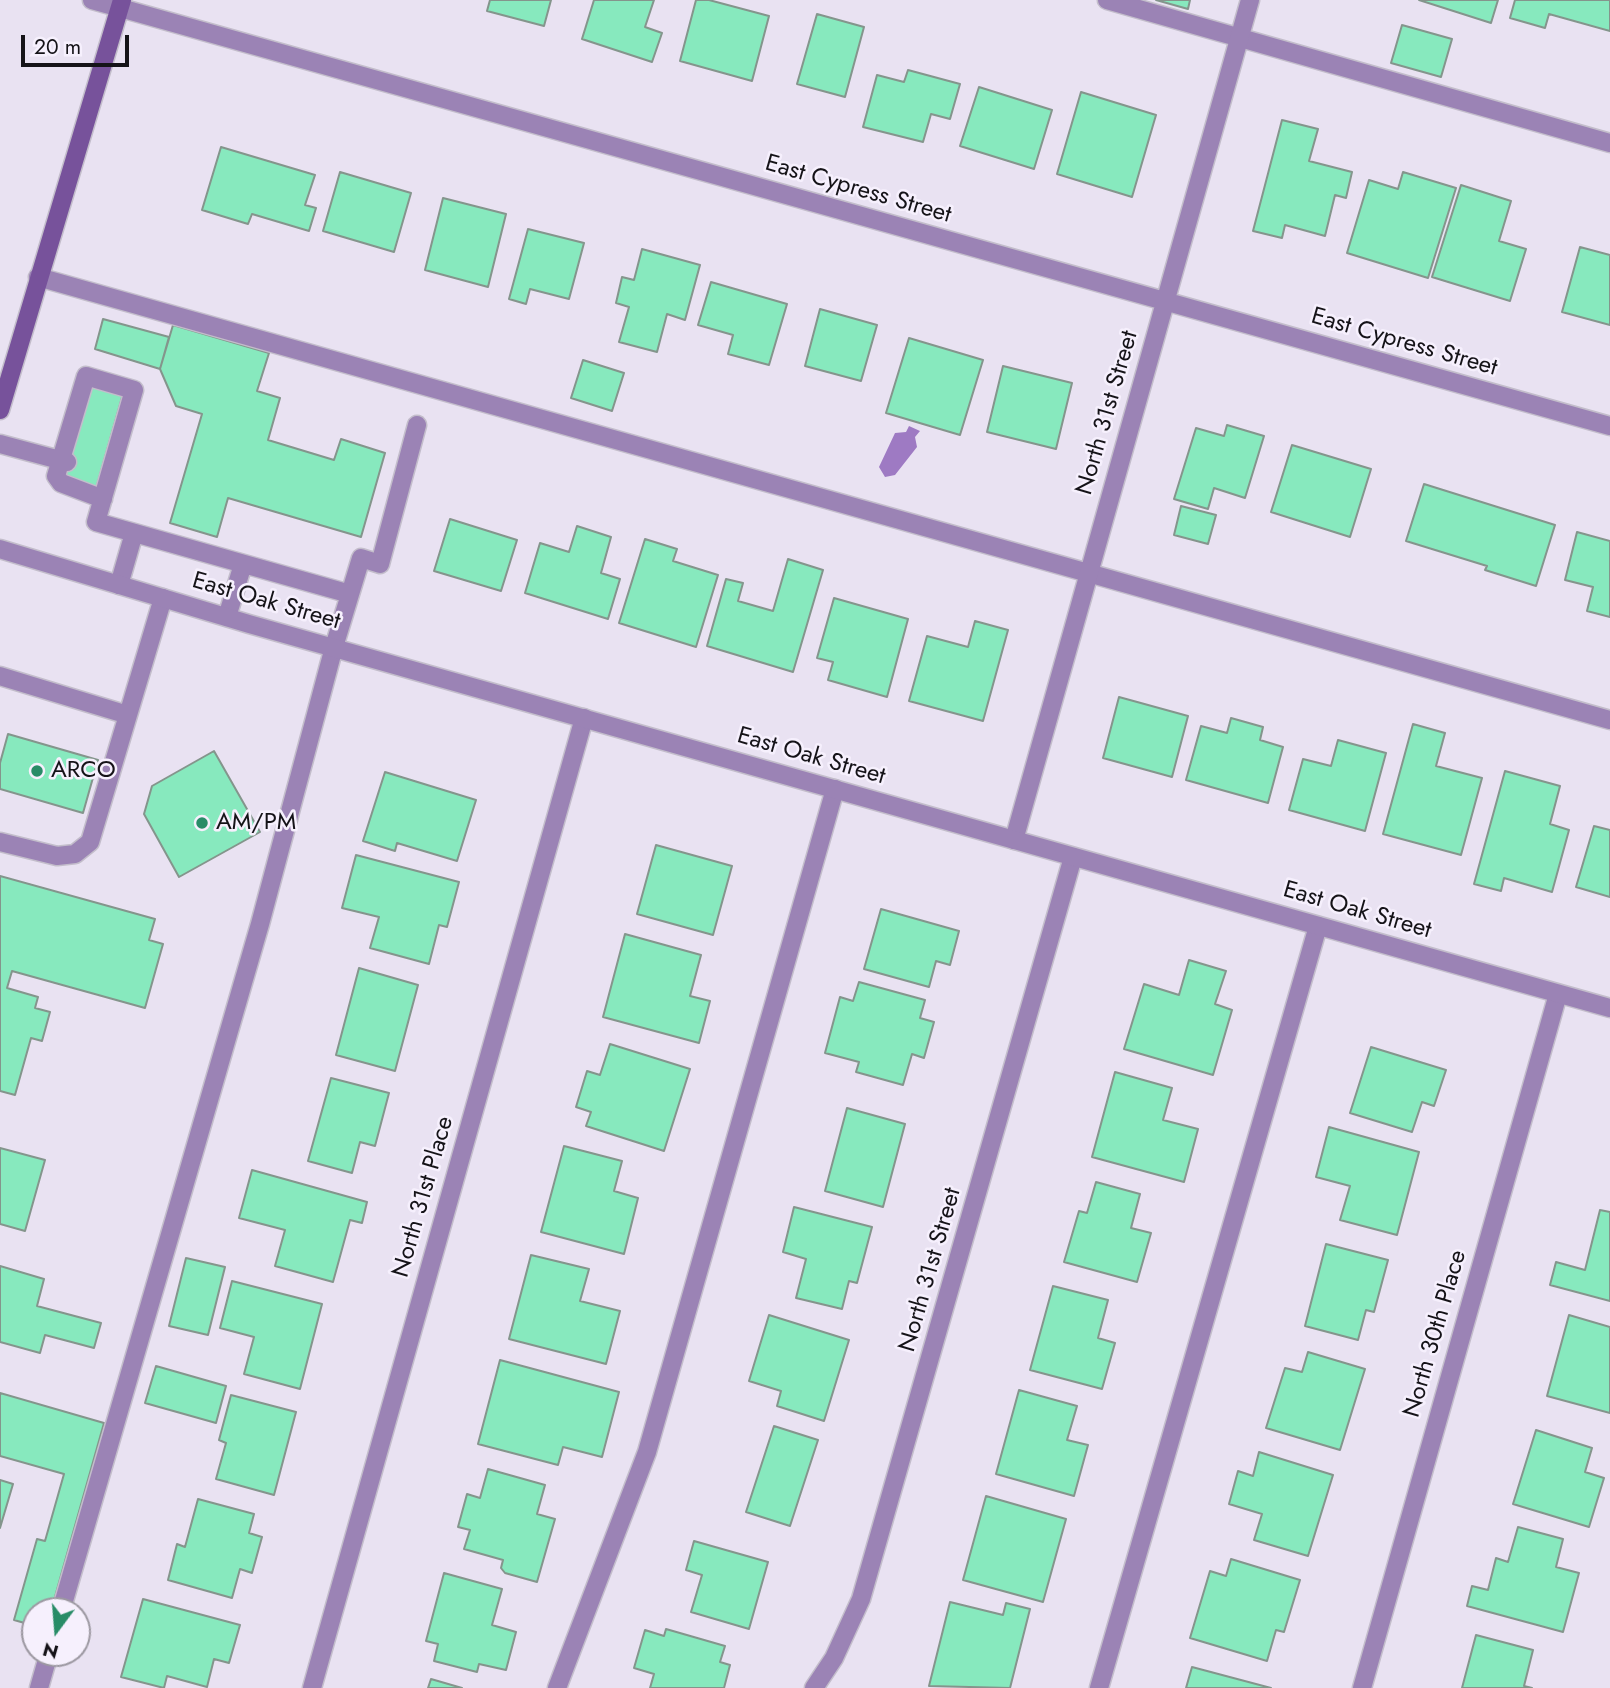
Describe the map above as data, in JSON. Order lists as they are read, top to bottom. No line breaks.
{"streets":{"street":["East Cypress Street","North 31st Street","East Oak Street","North 31st Place","North 30th Place"]},"crossings":[["East Cypress Street","North 31st Street"],["North 31st Street","East Oak Street"],["East Oak Street","North 31st Place"],["East Oak Street","North 30th Place"]],"places":["ARCO","AM/PM"],"scale_bar":"20 m","north":"bottom"}
